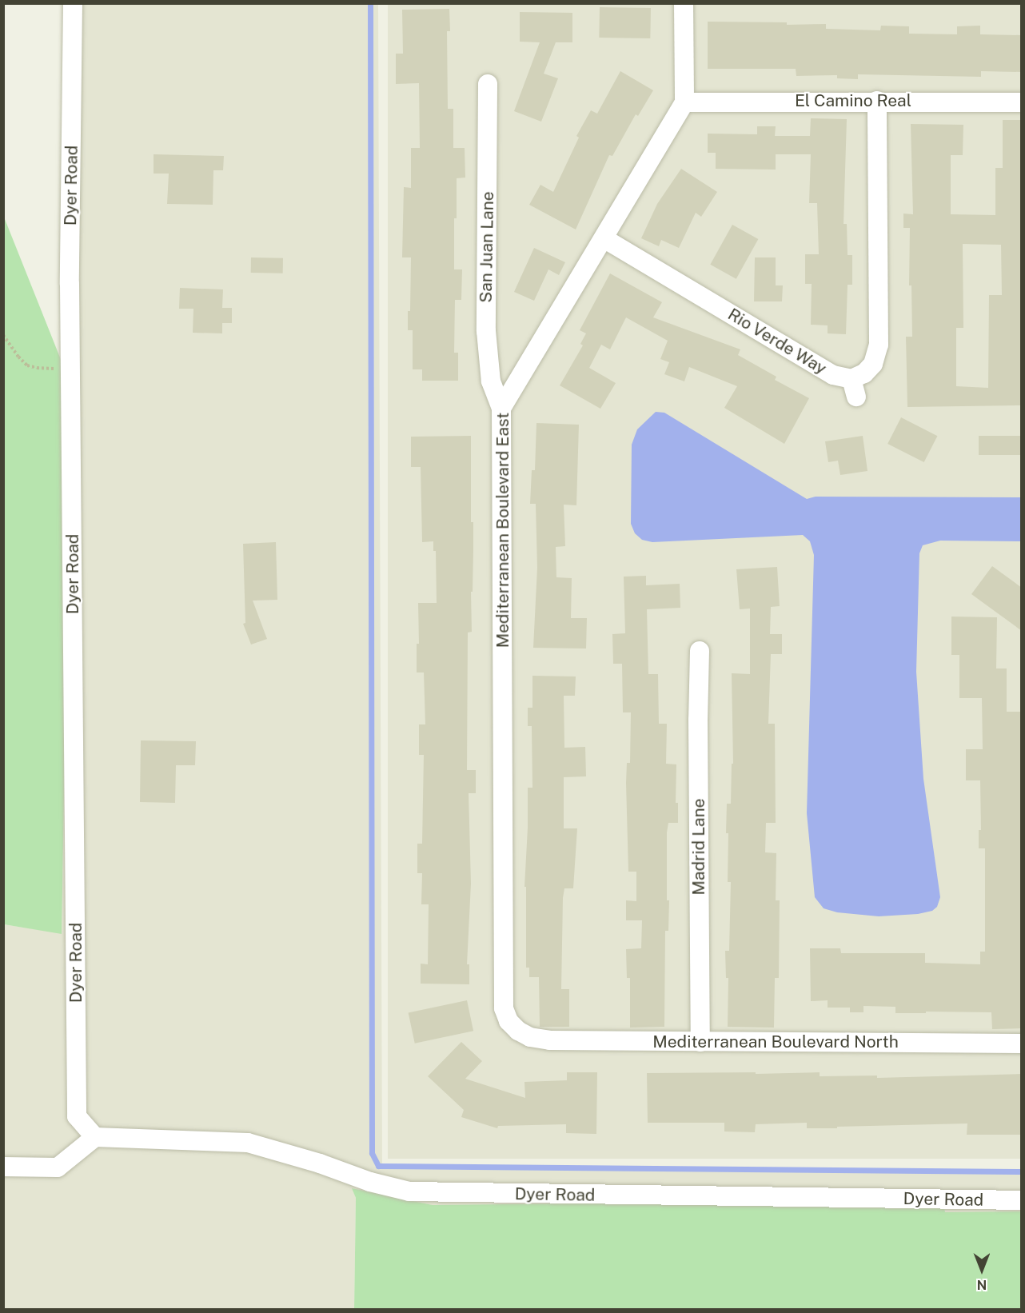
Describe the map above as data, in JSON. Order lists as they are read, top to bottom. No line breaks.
{"streets":{"street":["El Camino Real","Dyer Road","San Juan Lane","Rio Verde Way","Mediterranean Boulevard East","Madrid Lane","Mediterranean Boulevard North"]},"crossings":[["El Camino Real","Rio Verde Way"],["El Camino Real","Mediterranean Boulevard East"],["San Juan Lane","Mediterranean Boulevard East"],["Rio Verde Way","Mediterranean Boulevard East"],["Mediterranean Boulevard East","Mediterranean Boulevard North"],["Madrid Lane","Mediterranean Boulevard North"]],"north":"bottom"}
